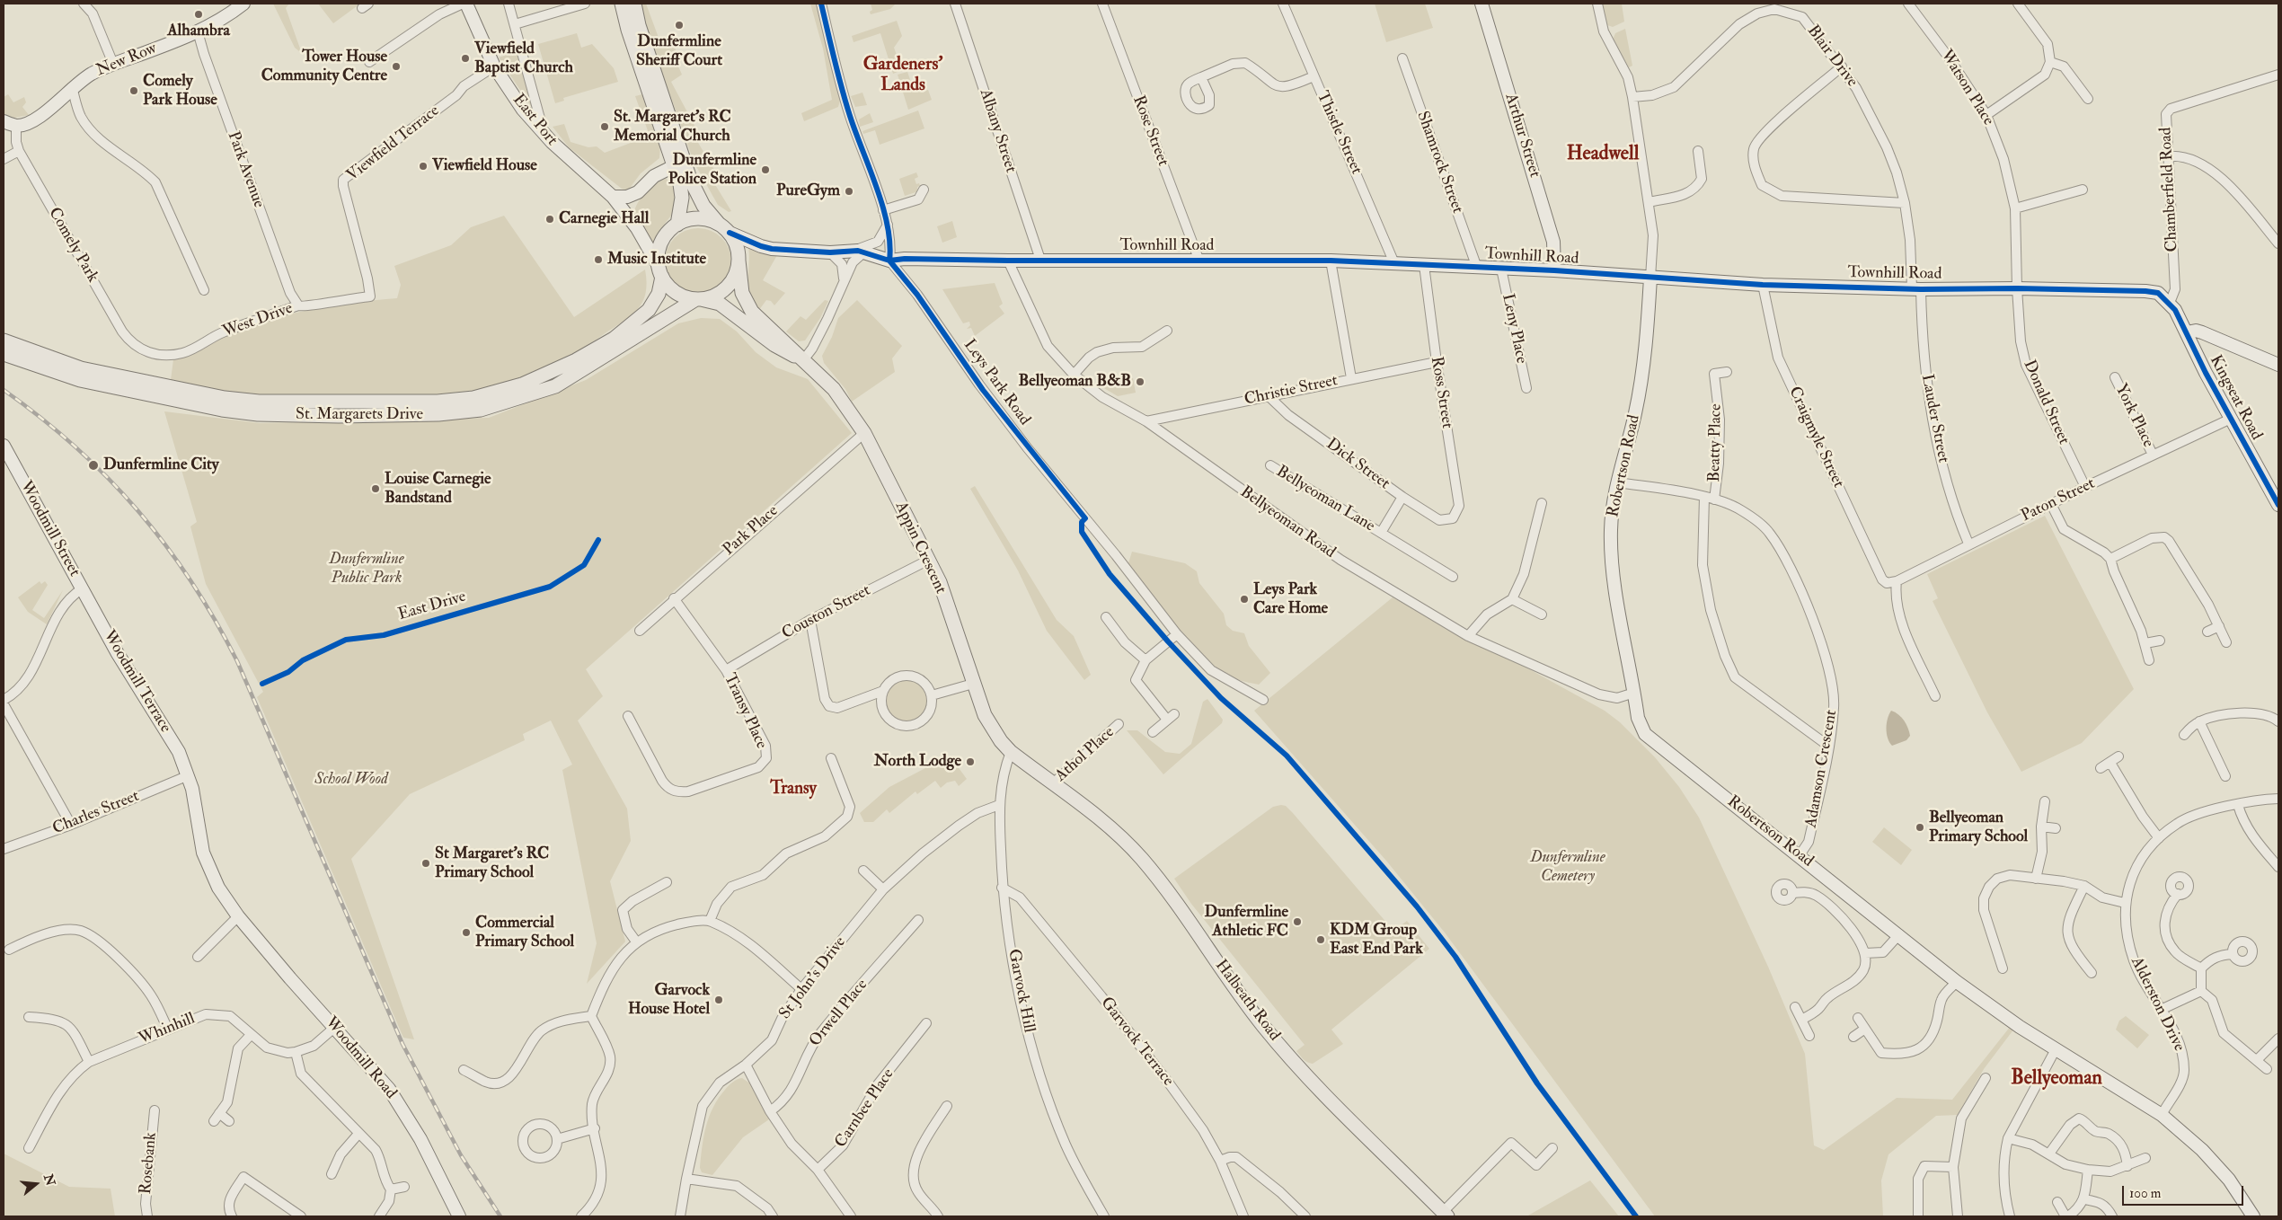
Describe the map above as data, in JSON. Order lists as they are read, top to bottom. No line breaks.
{"streets":{"main road":["St. Margarets Drive","Appin Crescent","Halbeath Road"],"street":["Blair Drive","New Row","Watson Place","East Port","Albany Street","Rose Street","Thistle Street","Arthur Street","Viewfield Terrace","Shamrock Street","Park Avenue","Chamberfield Road","Comely Park","Townhill Road","West Drive","Leny Place","Leys Park Road","Christie Street","Ross Street","Kingseat Road","Donald Street","York Place","Lauder Street","Craigmyle Street","Beatty Place","Dick Street","Robertson Road","Bellyeoman Lane","Paton Street","Bellyeoman Road","Woodmill Street","Park Place","Couston Street","Woodmill Terrace","Transy Place","Athol Place","Adamson Crescent","Charles Street","St John's Drive","Garvock Hill","Alderston Drive","Orwell Place","Whinhill","Garvock Terrace","Woodmill Road","Carnbee Place","Rosebank"],"cycle path":["East Drive"]},"crossings":[["Blair Drive","Townhill Road"],["Blair Drive","Lauder Street"],["New Row","Park Avenue"],["New Row","Comely Park"],["Watson Place","Townhill Road"],["Watson Place","Donald Street"],["East Port","Viewfield Terrace"],["East Port","St. Margarets Drive"],["East Port","Appin Crescent"],["Albany Street","Townhill Road"],["Rose Street","Townhill Road"],["Thistle Street","Townhill Road"],["Arthur Street","Townhill Road"],["Viewfield Terrace","West Drive"],["Shamrock Street","Townhill Road"],["Park Avenue","West Drive"],["Chamberfield Road","Townhill Road"],["Chamberfield Road","Kingseat Road"],["Comely Park","West Drive"],["Townhill Road","Leny Place"],["Townhill Road","Leys Park Road"],["Townhill Road","Ross Street"],["Townhill Road","Kingseat Road"],["Townhill Road","Donald Street"],["Townhill Road","Lauder Street"],["Townhill Road","Craigmyle Street"],["Townhill Road","Robertson Road"],["Townhill Road","Bellyeoman Road"],["Christie Street","Ross Street"],["Christie Street","Dick Street"],["Christie Street","Bellyeoman Road"],["Ross Street","Dick Street"],["Kingseat Road","Paton Street"],["Donald Street","Paton Street"],["St. Margarets Drive","Appin Crescent"],["York Place","Paton Street"],["Lauder Street","Paton Street"],["Craigmyle Street","Paton Street"],["Beatty Place","Adamson Crescent"],["Dick Street","Bellyeoman Lane"],["Robertson Road","Bellyeoman Road"],["Robertson Road","Adamson Crescent"],["Robertson Road","Alderston Drive"],["Woodmill Street","Woodmill Terrace"],["Park Place","Appin Crescent"],["Park Place","Transy Place"],["Appin Crescent","Couston Street"],["Appin Crescent","Athol Place"],["Appin Crescent","Garvock Hill"],["Appin Crescent","Halbeath Road"],["Couston Street","Transy Place"],["Woodmill Terrace","Charles Street"],["Woodmill Terrace","Woodmill Road"],["Athol Place","Halbeath Road"],["Charles Street","Woodmill Road"],["St John's Drive","Garvock Hill"],["Garvock Hill","Garvock Terrace"],["Whinhill","Woodmill Road"]],"districts":["Gardeners' Lands","Headwell","Transy","Bellyeoman"],"parks":["Dunfermline Public Park","School Wood","Dunfermline Cemetery"],"places":["Alhambra","Dunfermline Sheriff Court","Viewfield Baptist Church","Tower House Community Centre","Comely Park House","St. Margaret's RC Memorial Church","Viewfield House","Dunfermline Police Station","PureGym","Carnegie Hall","Music Institute","Bellyeoman B&B","Dunfermline City","Louise Carnegie Bandstand","Leys Park Care Home","North Lodge","Bellyeoman Primary School","St Margaret's RC Primary School","Dunfermline Athletic FC","Commercial Primary School","KDM Group East End Park","Garvock House Hotel"],"scale_bar":"100 m","north":"right"}
